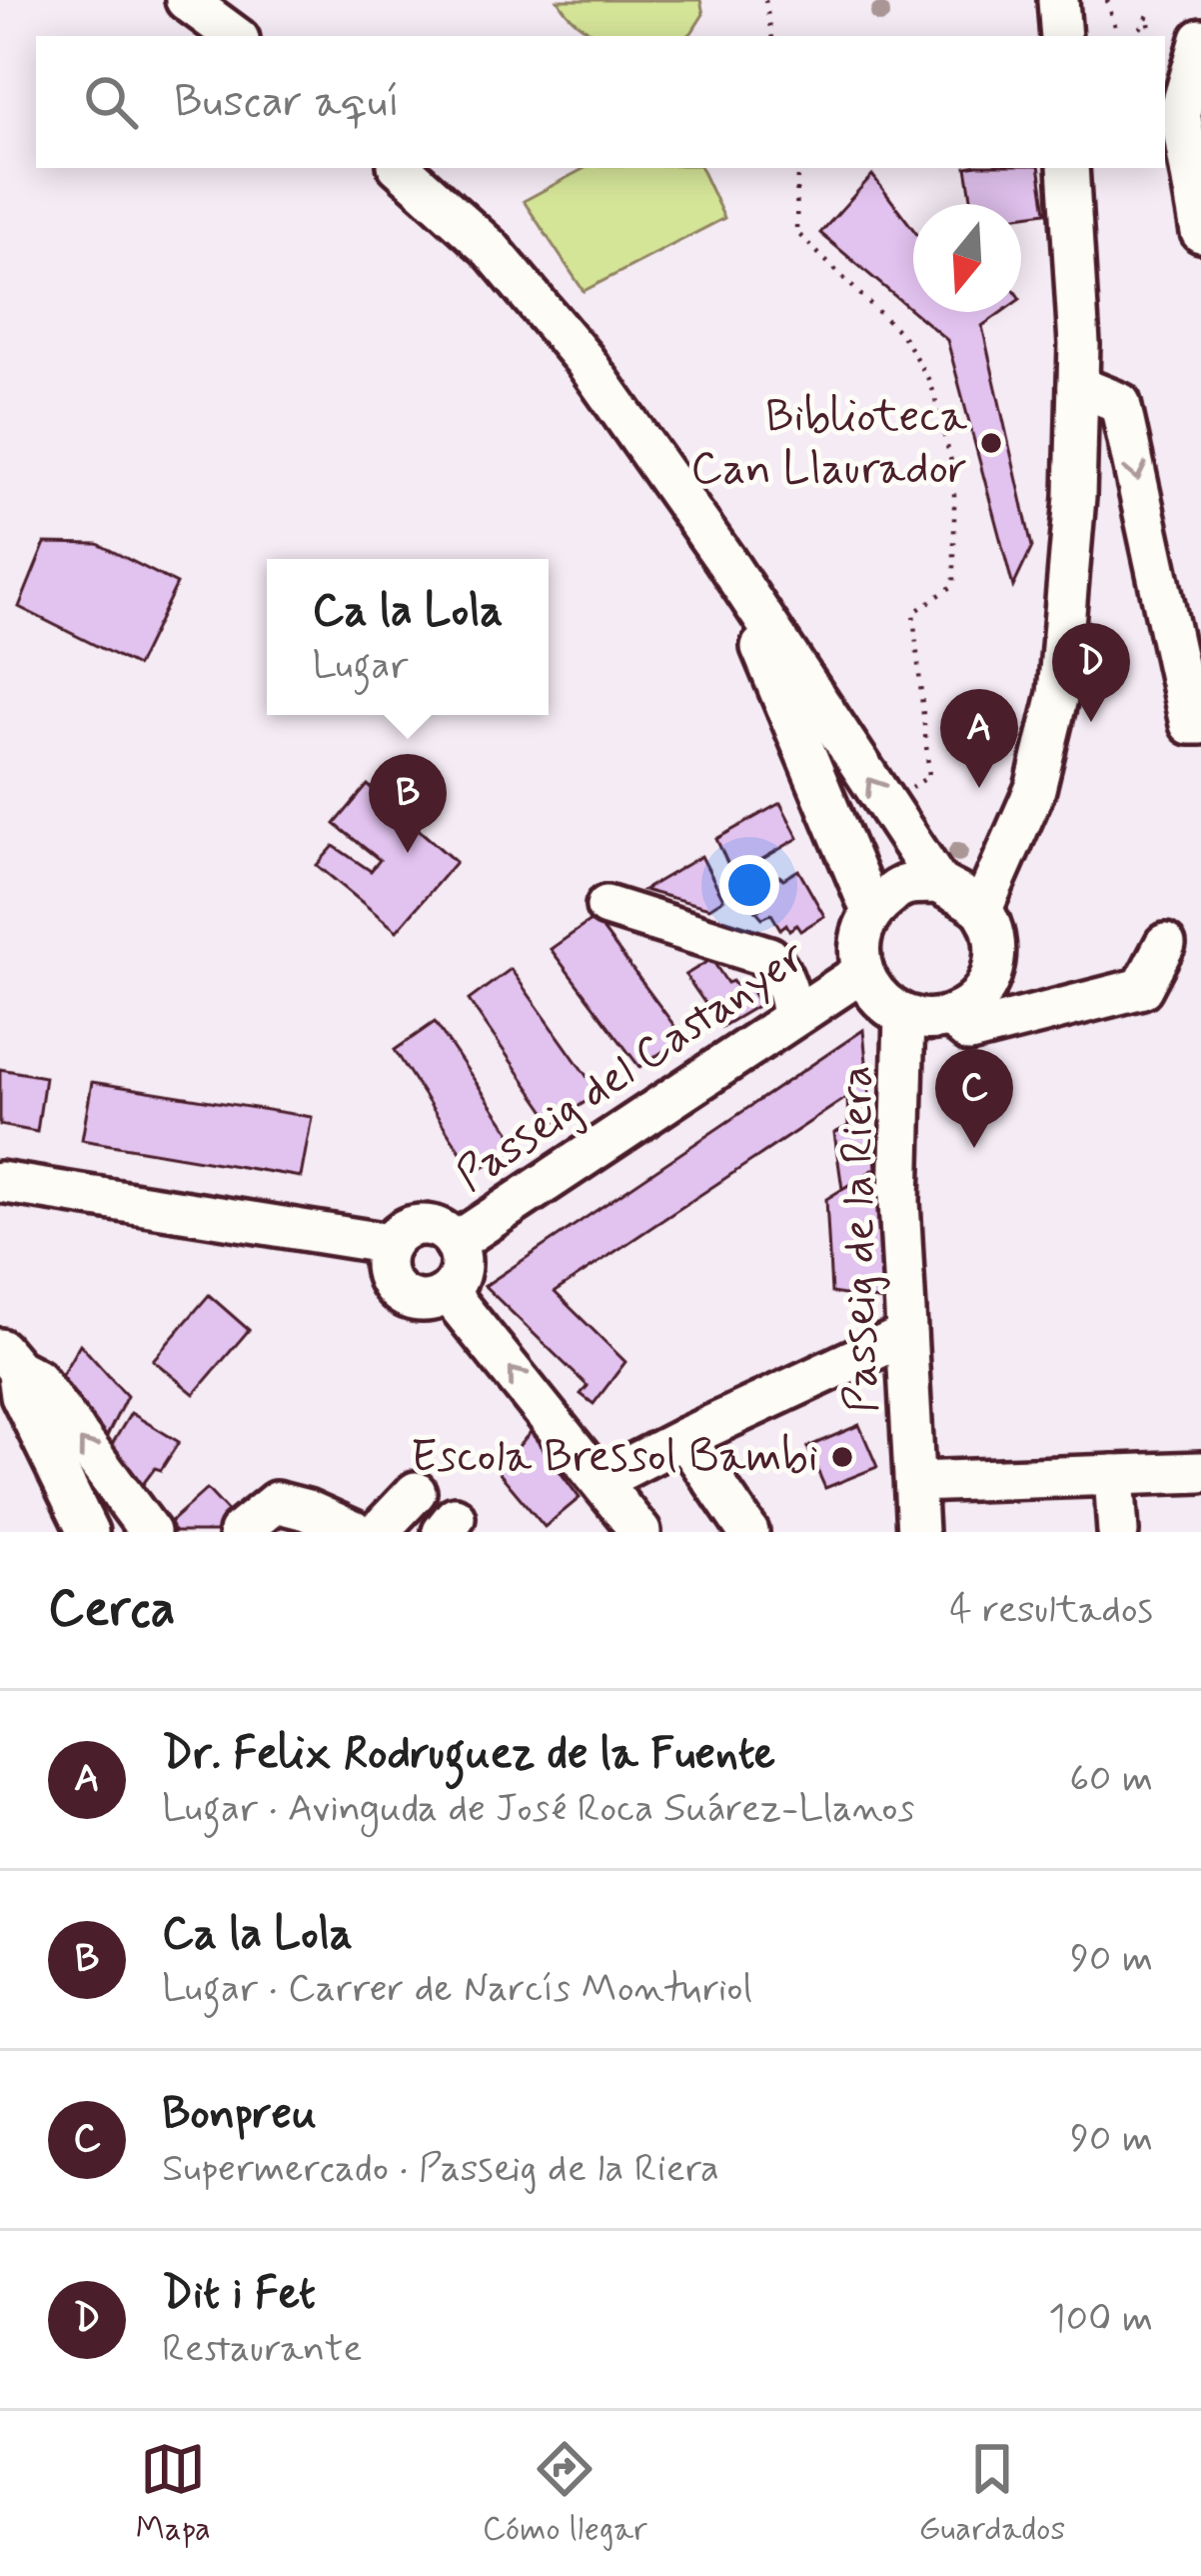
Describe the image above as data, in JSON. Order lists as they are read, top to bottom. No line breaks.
{"streets":{"street":["Passeig del Castanyer","Passeig de la Riera"]},"crossings":[["Passeig del Castanyer","Passeig de la Riera"]],"places":["Biblioteca Can Llaurador","Escola Bressol Bambi"],"north":"bottom","page":{"search":"Buscar aquí","popup":["Ca la Lola","Lugar"],"pins":["D","A","B","C"],"heading":["Cerca","4 resultados"],"list":[{"mark":"A","name":"Dr. Felix Rodruguez de la Fuente","note":"Lugar · Avinguda de José Roca Suárez-Llanos","value":"60 m"},{"mark":"B","name":"Ca la Lola","note":"Lugar · Carrer de Narcís Monturiol","value":"90 m"},{"mark":"C","name":"Bonpreu","note":"Supermercado · Passeig de la Riera","value":"90 m"},{"mark":"D","name":"Dit i Fet","note":"Restaurante","value":"100 m"}],"nav":["Mapa","Cómo llegar","Guardados"]}}
